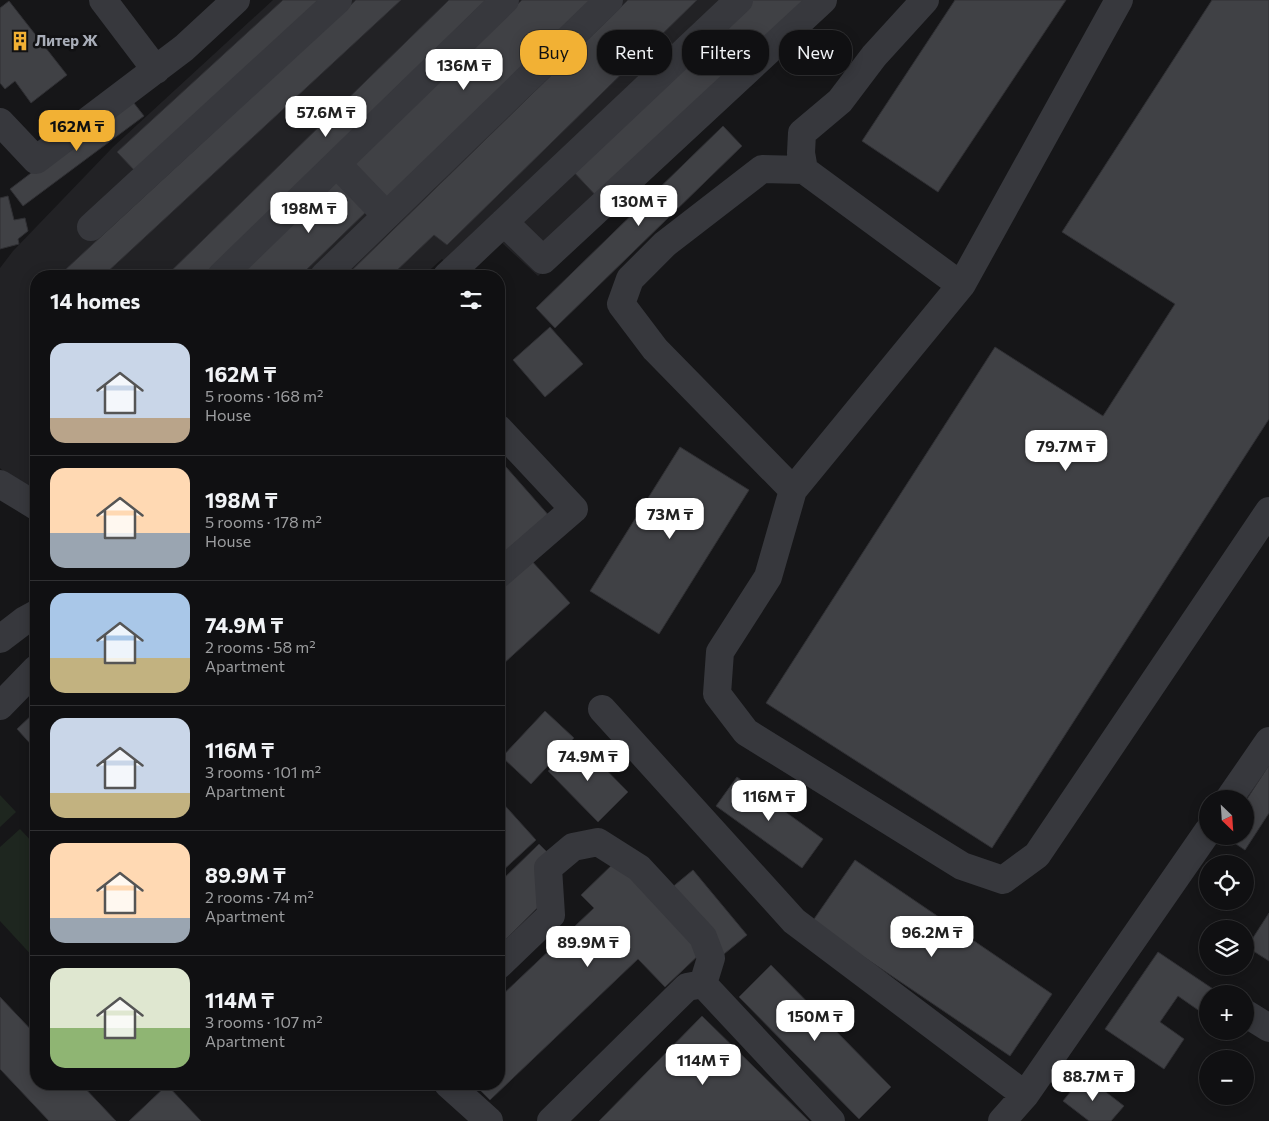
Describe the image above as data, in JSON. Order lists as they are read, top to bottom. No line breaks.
{"places":{"building":["Литер Ж"]},"north":"bottom right","page":{"chip":["Buy","Rent","Filters","New"],"price":["136M ₸","57.6M ₸","162M ₸","130M ₸","198M ₸","79.7M ₸","73M ₸","74.9M ₸","116M ₸","96.2M ₸","89.9M ₸","150M ₸","114M ₸","88.7M ₸"],"heading":"14 homes","list":[{"name":"162M ₸","note":"5 rooms · 168 m² · House"},{"name":"198M ₸","note":"5 rooms · 178 m² · House"},{"name":"74.9M ₸","note":"2 rooms · 58 m² · Apartment"},{"name":"116M ₸","note":"3 rooms · 101 m² · Apartment"},{"name":"89.9M ₸","note":"2 rooms · 74 m² · Apartment"},{"name":"114M ₸","note":"3 rooms · 107 m² · Apartment"}],"map_buttons":["+","−"]}}
